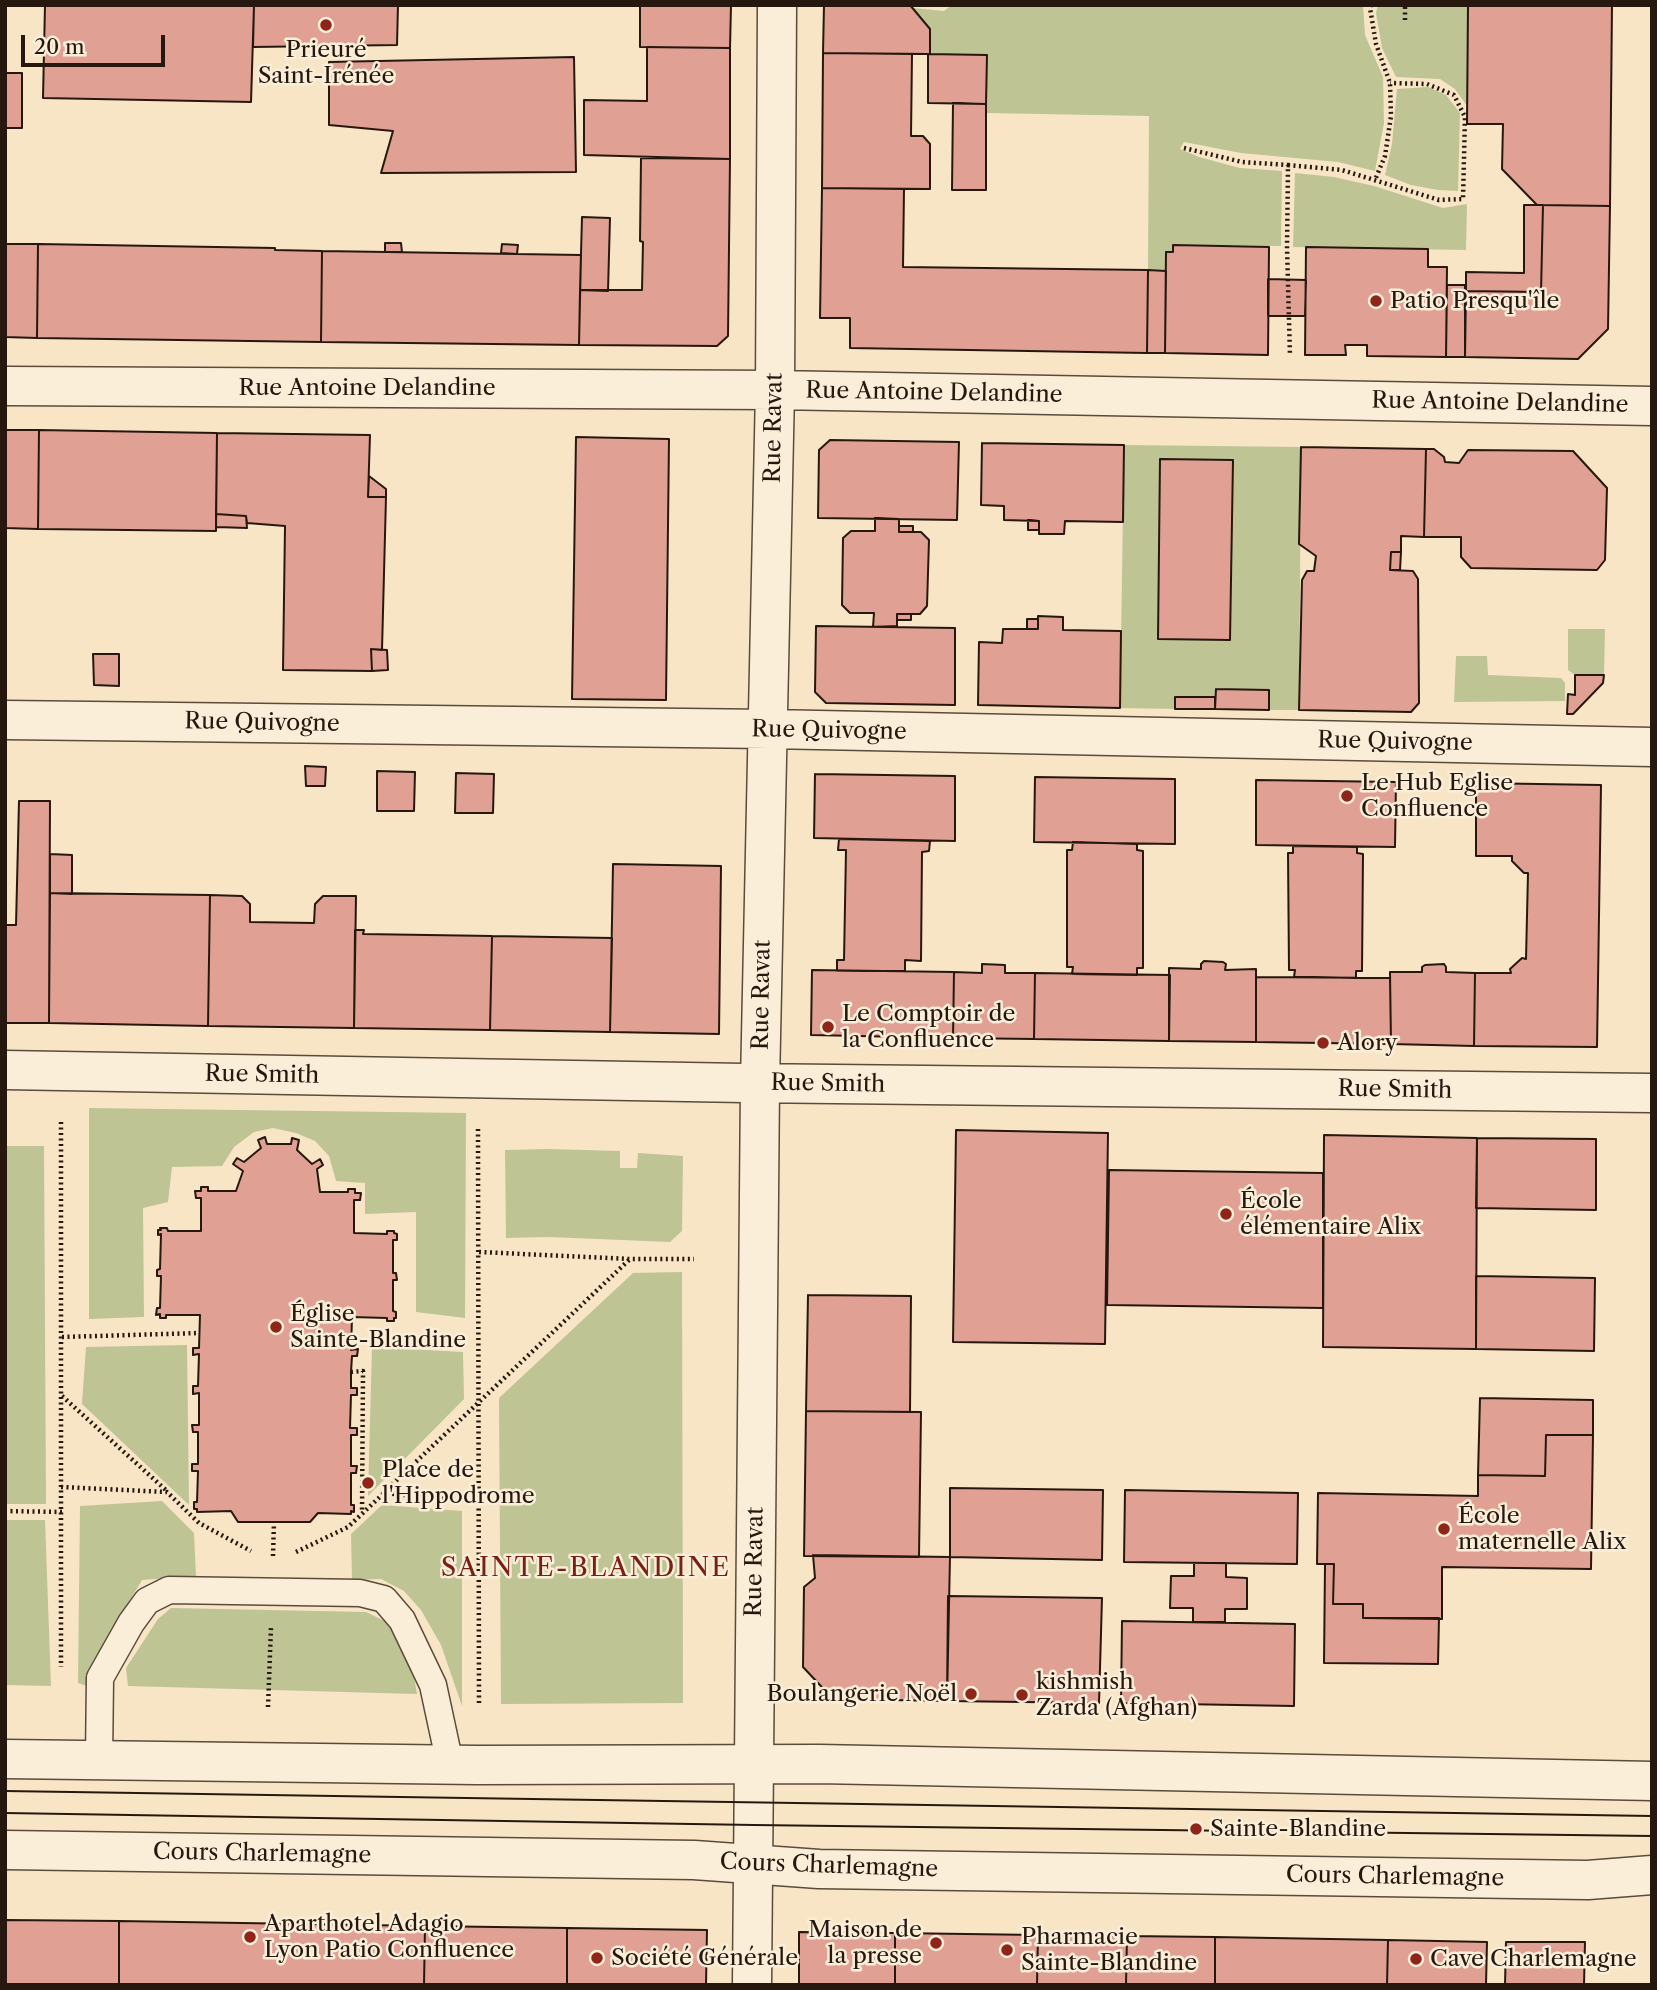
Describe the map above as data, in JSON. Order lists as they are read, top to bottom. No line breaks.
{"streets":{"street":["Rue Antoine Delandine","Rue Ravat","Rue Quivogne","Rue Smith","Cours Charlemagne"]},"crossings":[["Rue Antoine Delandine","Rue Ravat"],["Rue Ravat","Rue Quivogne"],["Rue Ravat","Rue Smith"],["Rue Ravat","Cours Charlemagne"]],"districts":["SAINTE-BLANDINE"],"places":["Prieuré Saint-Irénée","Patio Presqu'île","Le Hub Eglise Confluence","Le Comptoir de la Confluence","Alory","École élémentaire Alix","Église Sainte-Blandine","Place de l'Hippodrome","École maternelle Alix","Boulangerie Noël","kishmish Zarda (Afghan)","Sainte-Blandine","Aparthotel Adagio Lyon Patio Confluence","Maison de la presse","Pharmacie Sainte-Blandine","Société Générale","Cave Charlemagne"],"scale_bar":"20 m"}
